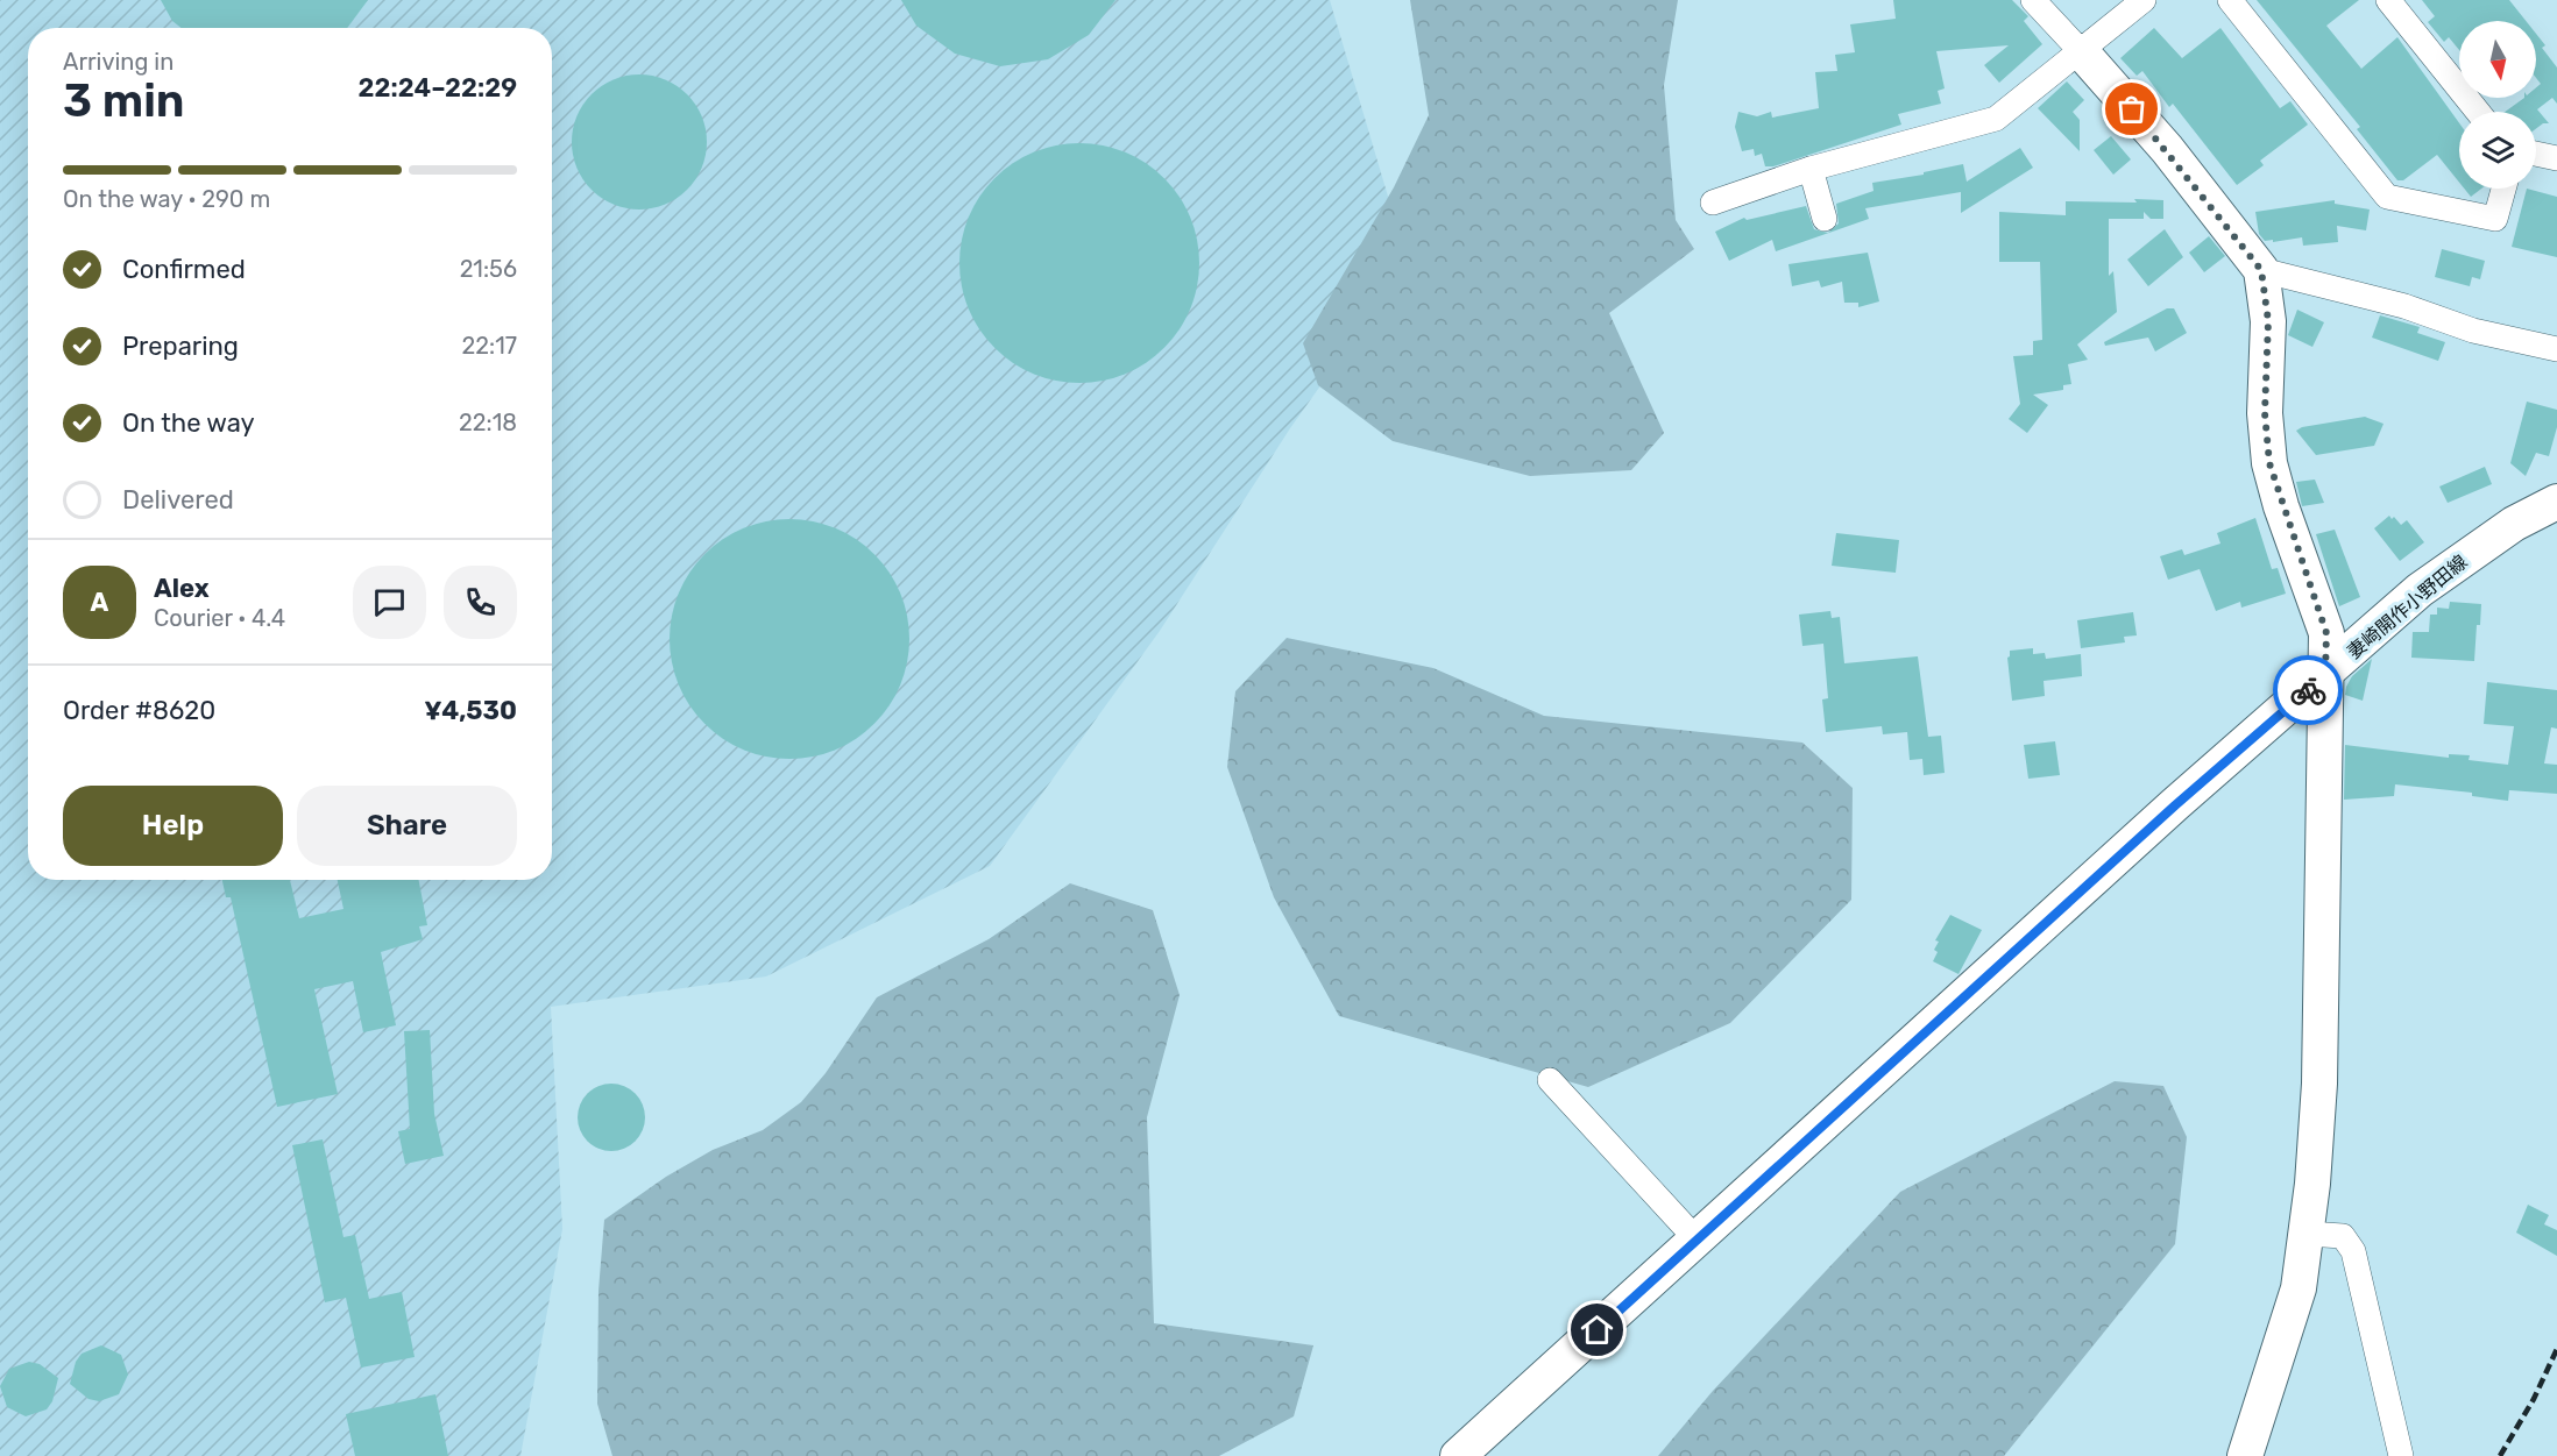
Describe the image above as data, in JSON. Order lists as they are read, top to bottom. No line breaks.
{"streets":{"street":["妻崎開作小野田線"]},"north":"bottom","page":{"heading":["3 min","Arriving in","22:24–22:29"],"panel":["Alex","Courier · 4.4","Order #8620","¥4,530"],"bar":"On the way · 290 m","list":[["Confirmed","21:56"],["Preparing","22:17"],["On the way","22:18"],"Delivered"],"round":"A","buttons":["Help","Share"]}}
